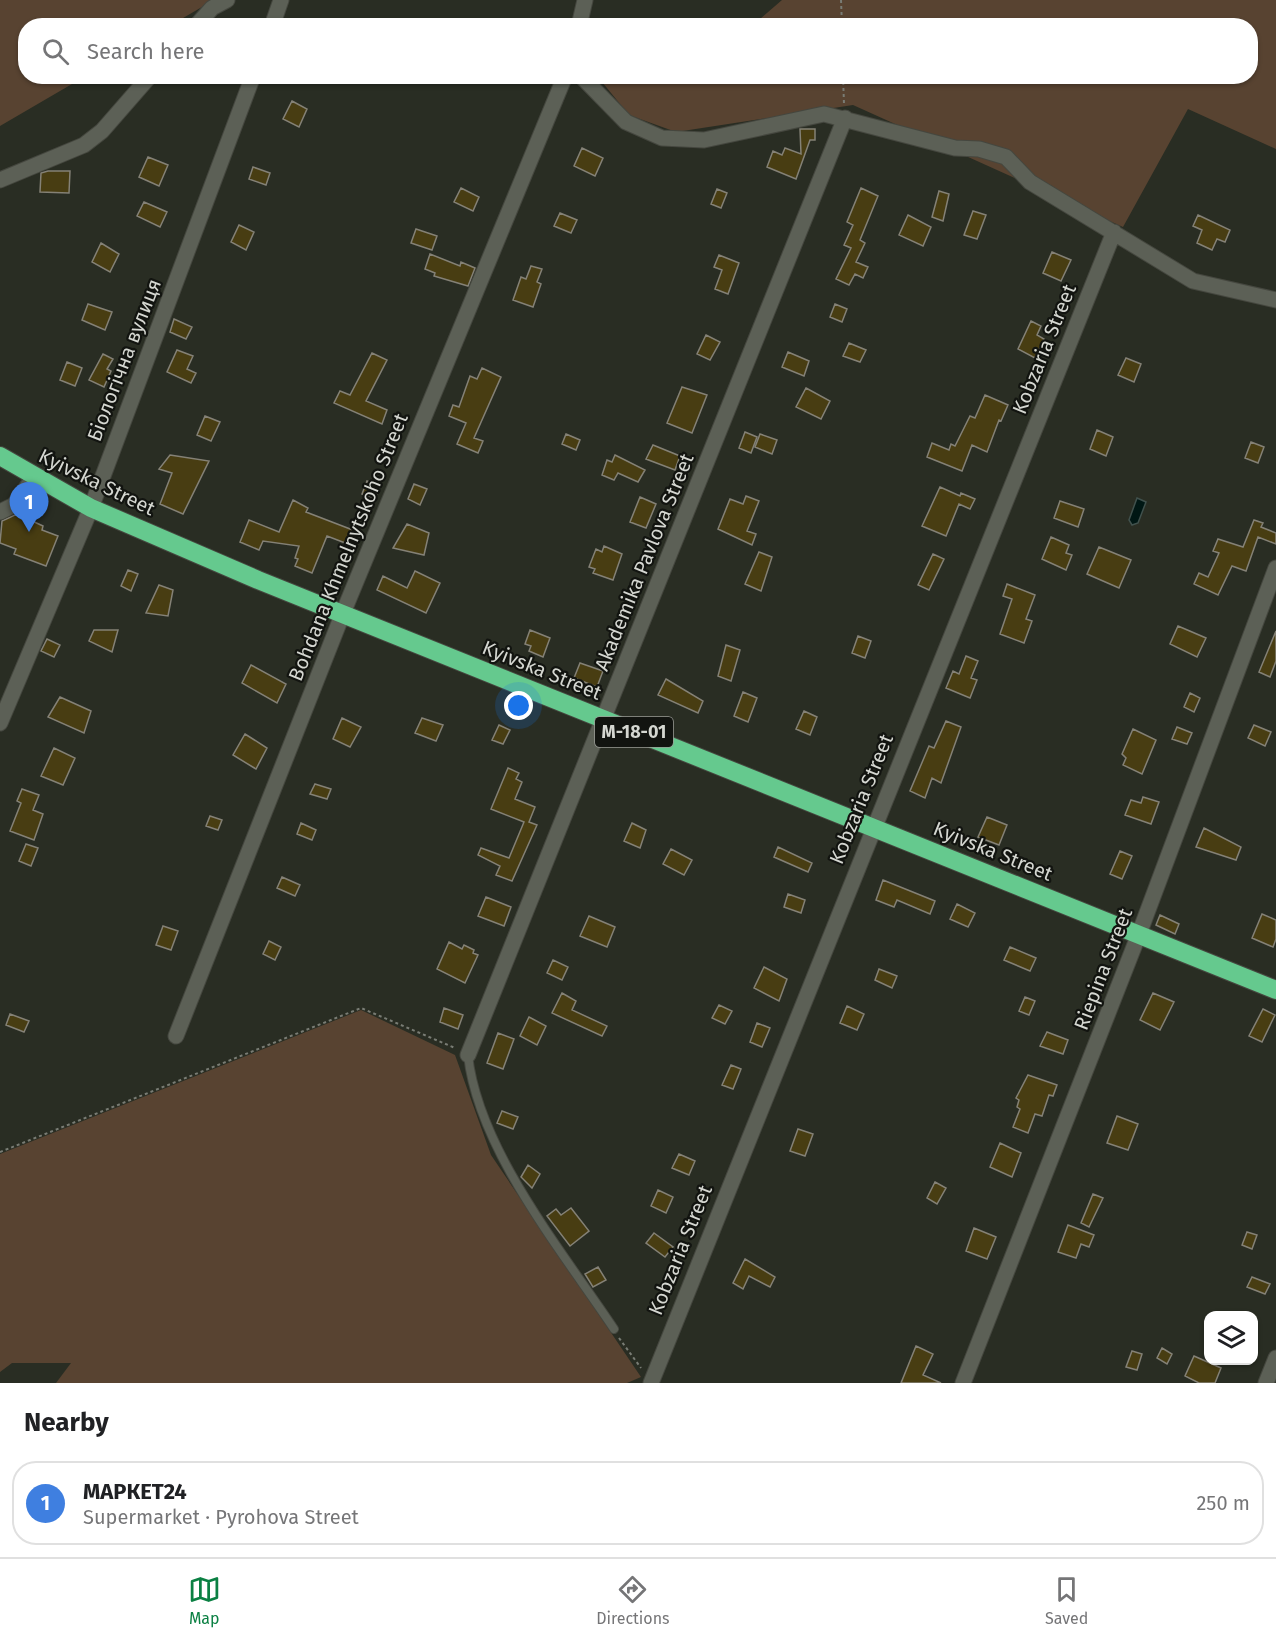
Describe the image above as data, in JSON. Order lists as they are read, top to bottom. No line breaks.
{"streets":{"highway":["Kyivska Street","М-18-01"],"street":["Kobzaria Street","Біологічна вулиця","Bohdana Khmelnytskoho Street","Akademika Pavlova Street","Riepina Street"]},"crossings":[["Kobzaria Street","Kyivska Street"],["Біологічна вулиця","Kyivska Street"],["Kyivska Street","Bohdana Khmelnytskoho Street"],["Kyivska Street","Akademika Pavlova Street"],["Kyivska Street","Riepina Street"]],"page":{"search":"Search here","pins":"1","heading":"Nearby","list":[{"mark":"1","name":"МАРКЕТ24","note":"Supermarket · Pyrohova Street","value":"250 m"}],"nav":["Map","Directions","Saved"]}}
